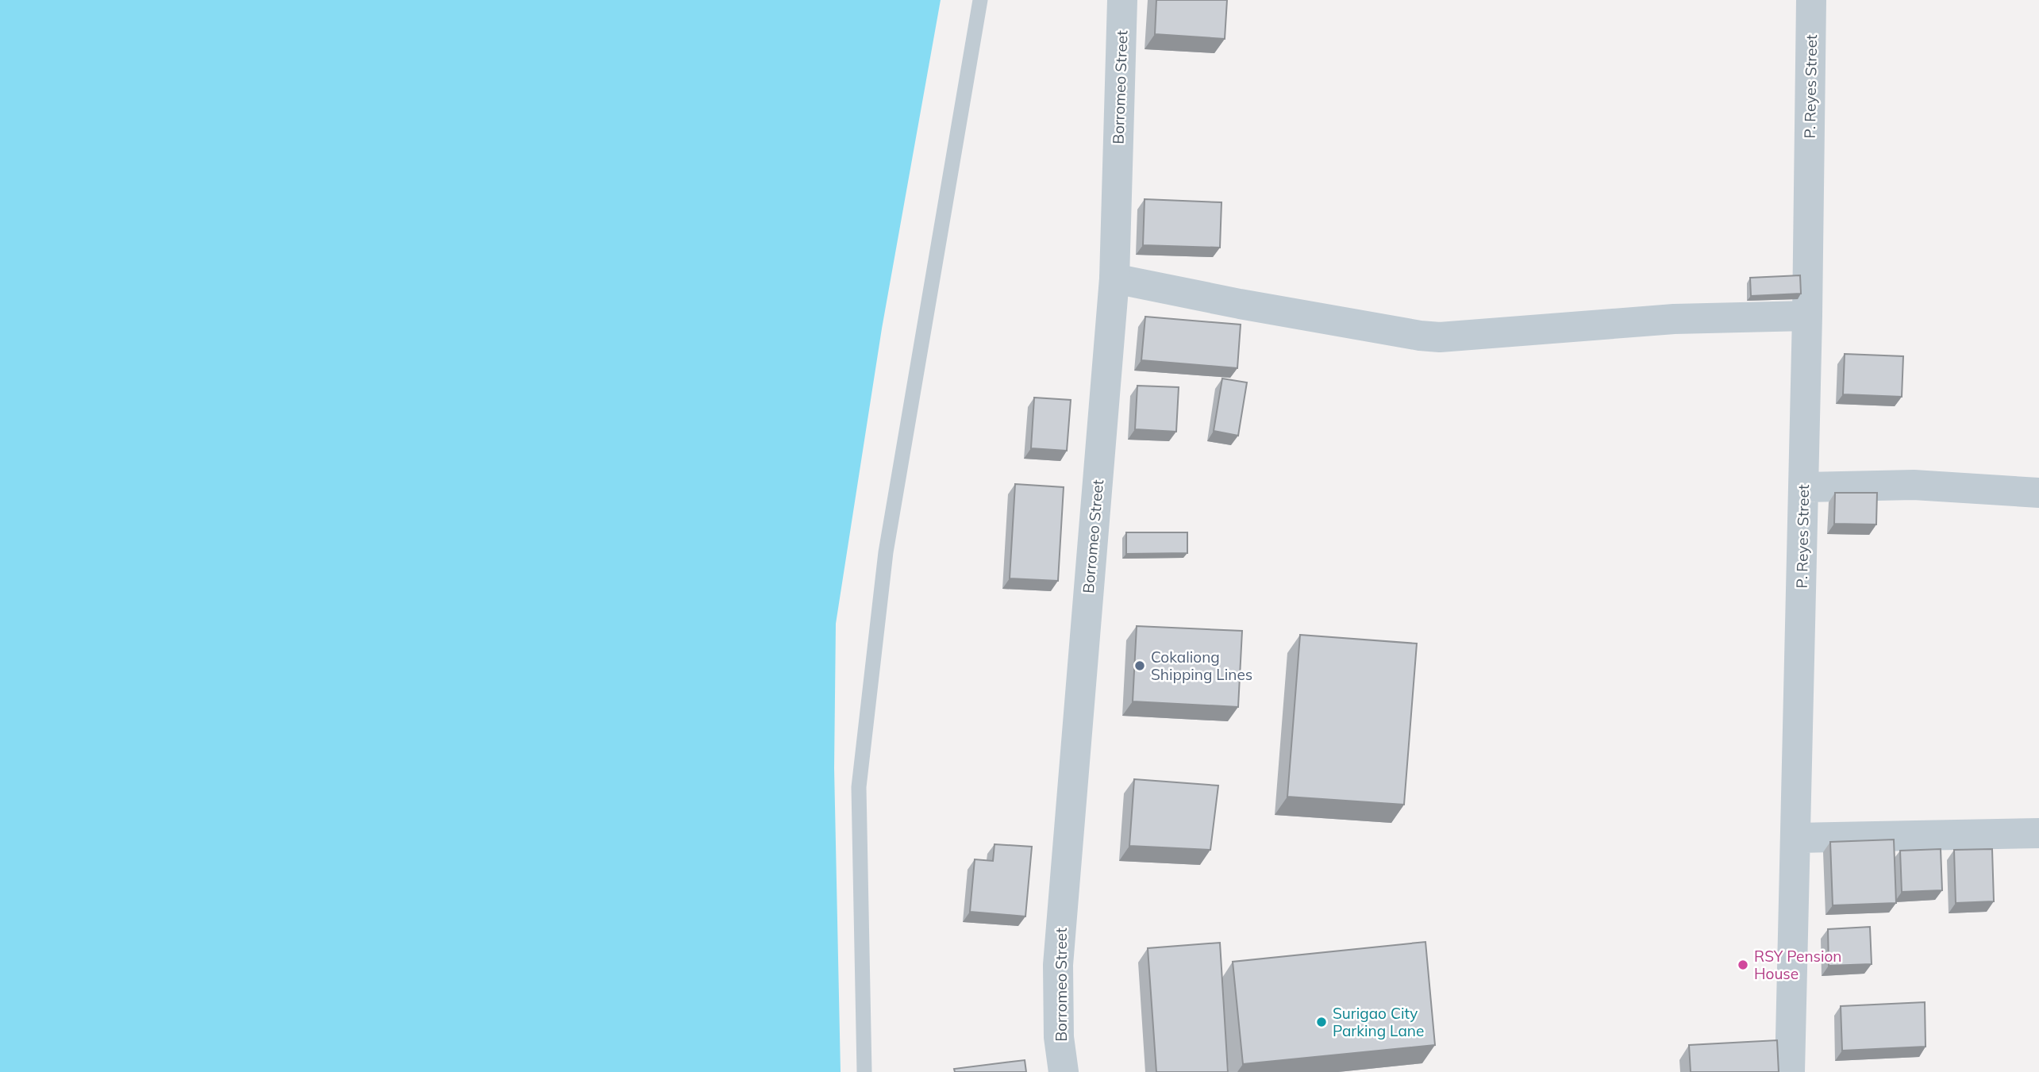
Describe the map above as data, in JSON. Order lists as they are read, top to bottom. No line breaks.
{"streets":{"street":["P. Reyes Street","Borromeo Street"]},"places":["Cokaliong Shipping Lines","RSY Pension House","Surigao City Parking Lane"]}
